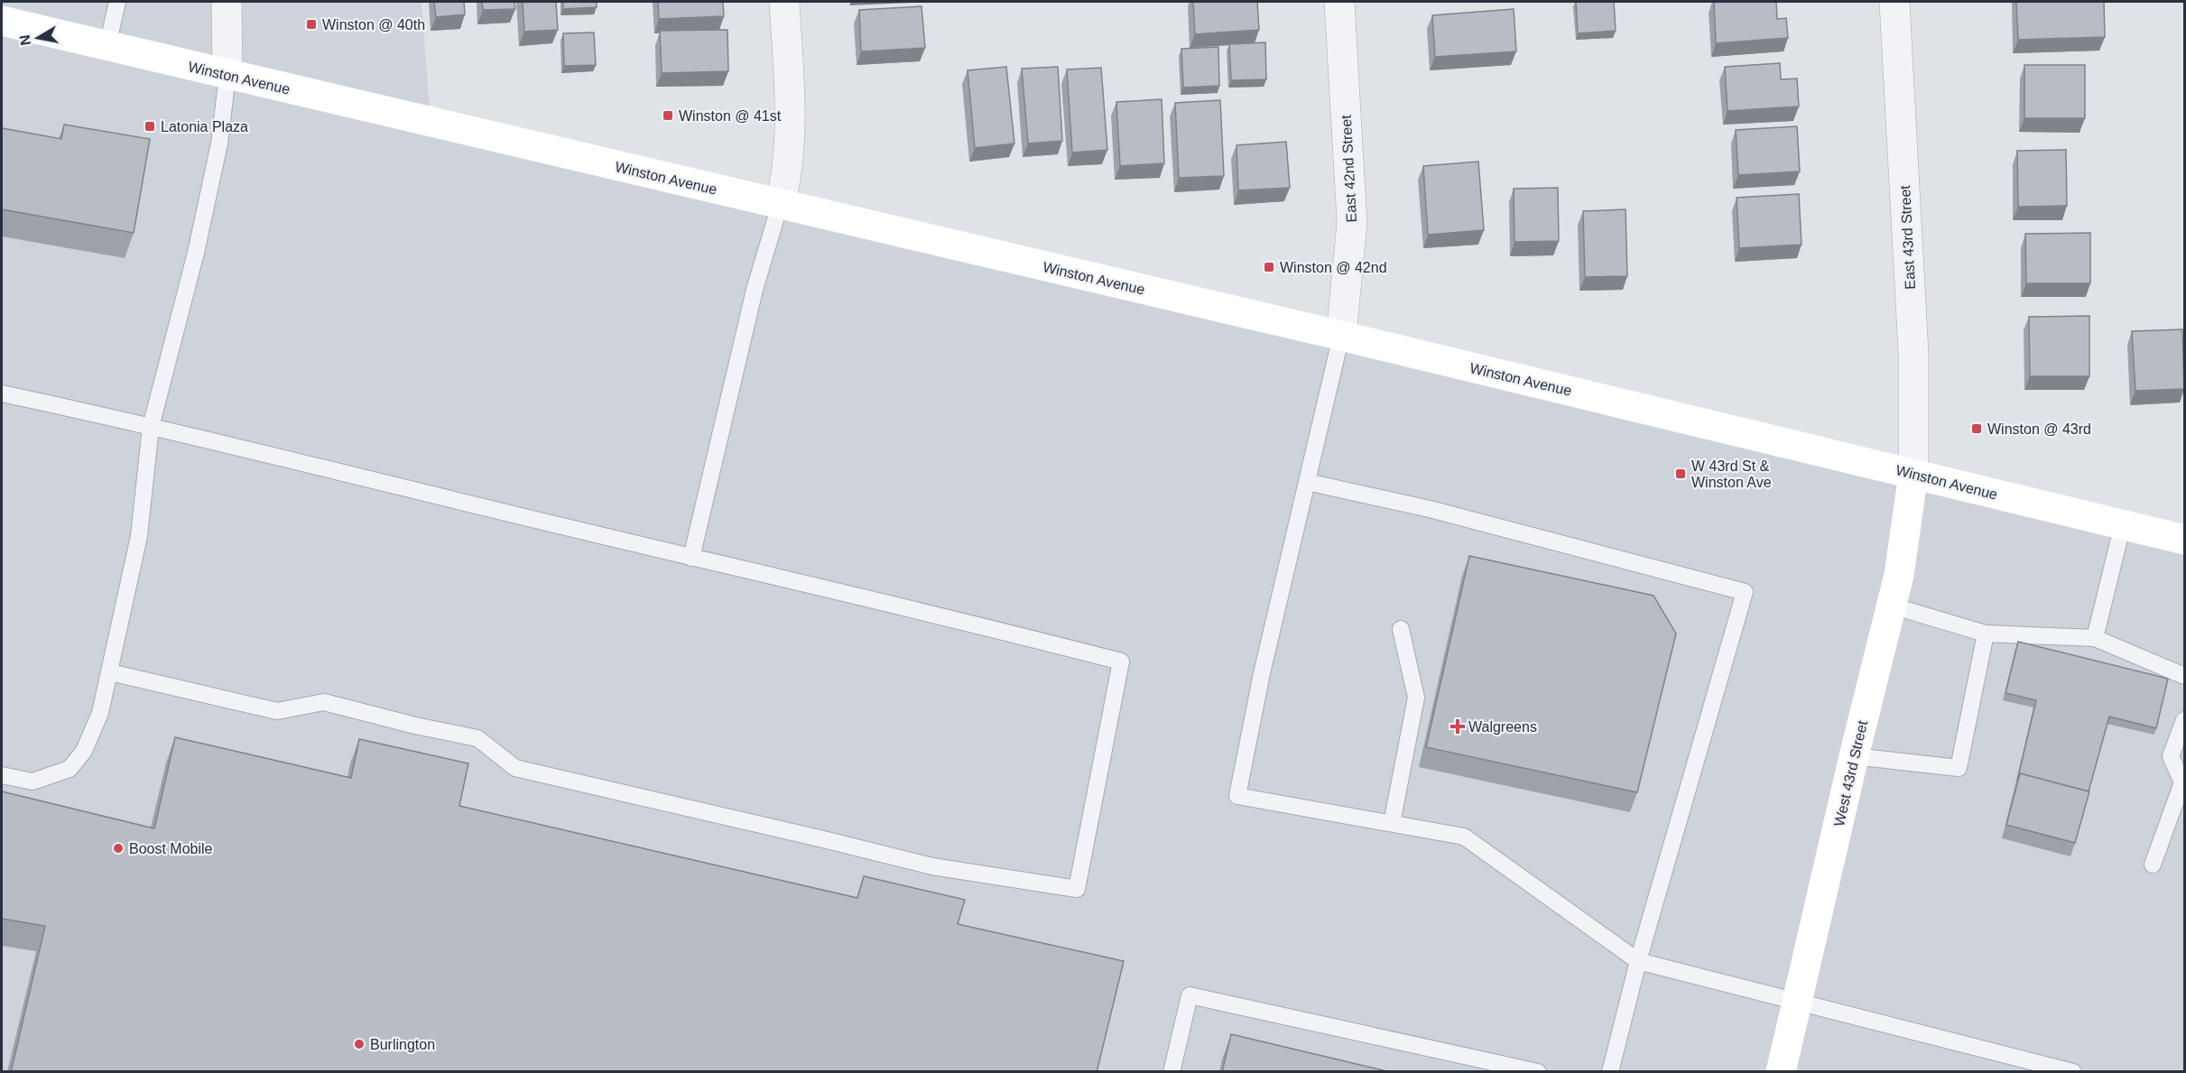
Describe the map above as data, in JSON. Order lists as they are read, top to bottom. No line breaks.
{"streets":{"main road":["Winston Avenue","West 43rd Street"],"street":["East 42nd Street","East 43rd Street"]},"crossings":[["Winston Avenue","East 42nd Street"],["Winston Avenue","East 43rd Street"],["Winston Avenue","West 43rd Street"],["East 43rd Street","West 43rd Street"]],"places":{"transit":["Winston @ 40th","Winston @ 41st","Latonia Plaza","Winston @ 42nd","Winston @ 43rd","W 43rd St & Winston Ave"],"health":["Walgreens"],"other":["Boost Mobile","Burlington"]},"north":"left"}
